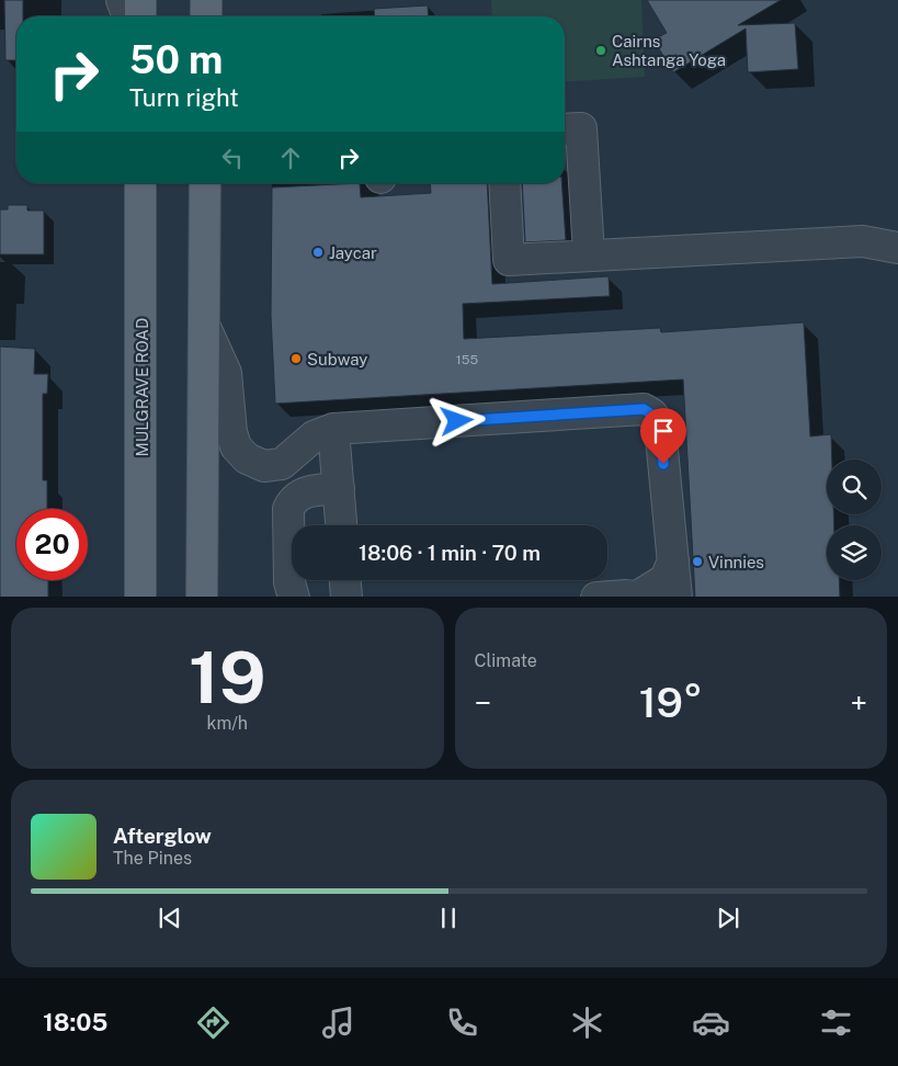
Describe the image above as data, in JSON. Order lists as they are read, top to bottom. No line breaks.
{"streets":{"main road":["MULGRAVE ROAD"]},"places":["Cairns Ashtanga Yoga","Jaycar","Subway","Vinnies"],"house_numbers":["155"],"page":{"turn":["50 m","Turn right"],"limit":"20","trip":"18:06 · 1 min · 70 m","tile":[["19","km/h"],"Climate"],"heat":["−","19°","+"],"song":["Afterglow","The Pines"],"tabs":"18:05"}}
